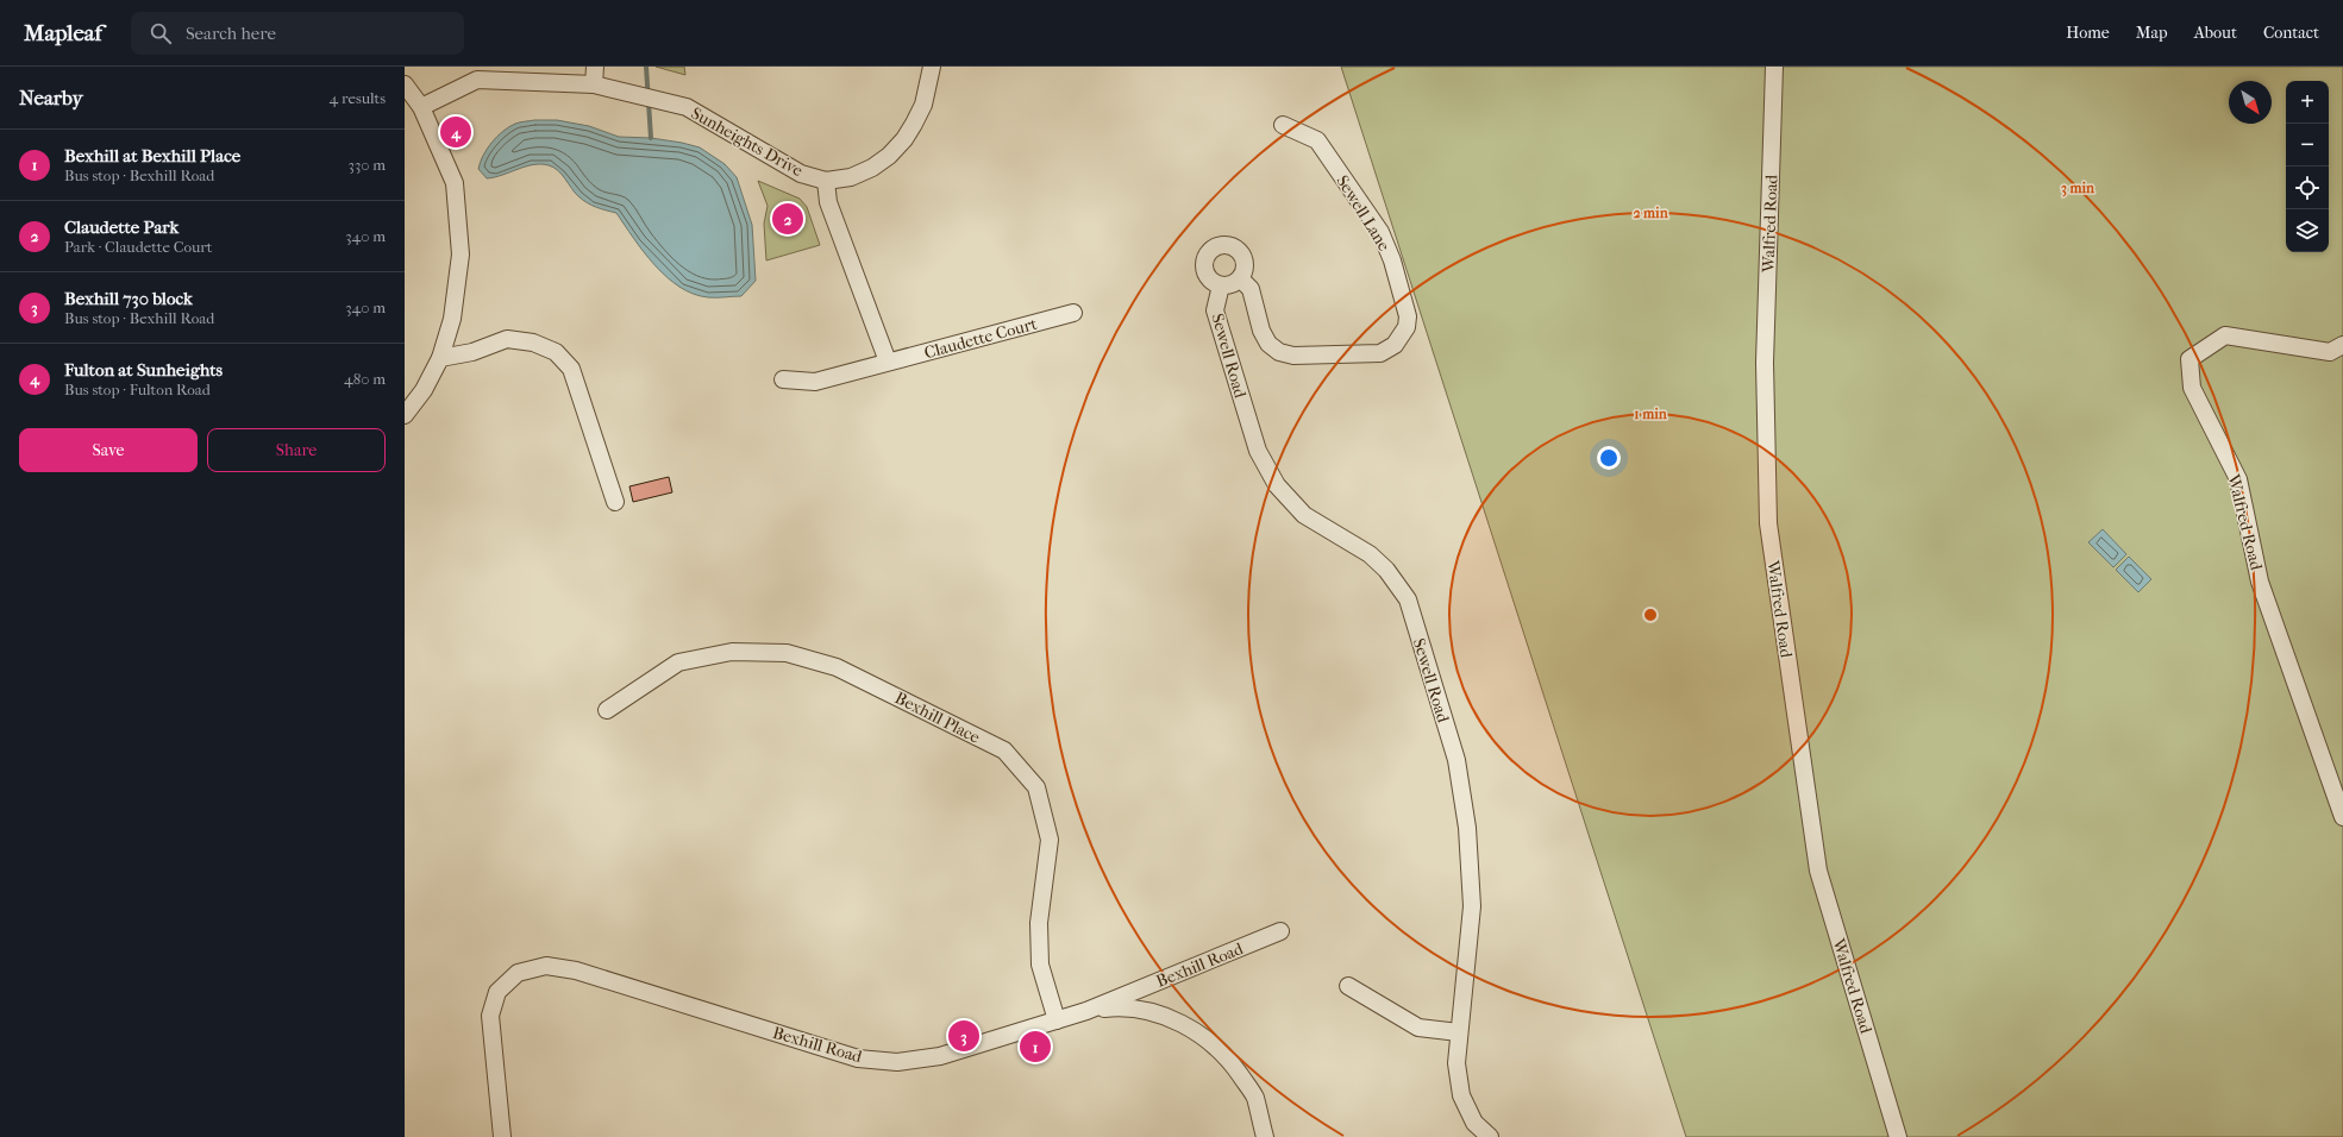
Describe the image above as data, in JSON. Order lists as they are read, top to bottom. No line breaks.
{"streets":{"street":["Sunheights Drive","Sewell Lane","Walfred Road","Claudette Court","Sewell Road","Bexhill Place","Bexhill Road"]},"crossings":[["Sewell Lane","Sewell Road"],["Bexhill Place","Bexhill Road"]],"north":"bottom right","page":{"header":"Mapleaf","search":"Search here","nav":["Home","Map","About","Contact"],"heading":["Nearby","4 results"],"map_buttons":["+","−"],"pins":["4","2","3","1"],"list":[{"mark":"1","name":"Bexhill at Bexhill Place","note":"Bus stop · Bexhill Road","value":"330 m"},{"mark":"2","name":"Claudette Park","note":"Park · Claudette Court","value":"340 m"},{"mark":"3","name":"Bexhill 730 block","note":"Bus stop · Bexhill Road","value":"340 m"},{"mark":"4","name":"Fulton at Sunheights","note":"Bus stop · Fulton Road","value":"480 m"}],"buttons":["Save","Share"]},"rings":["3 min","2 min","1 min"]}
